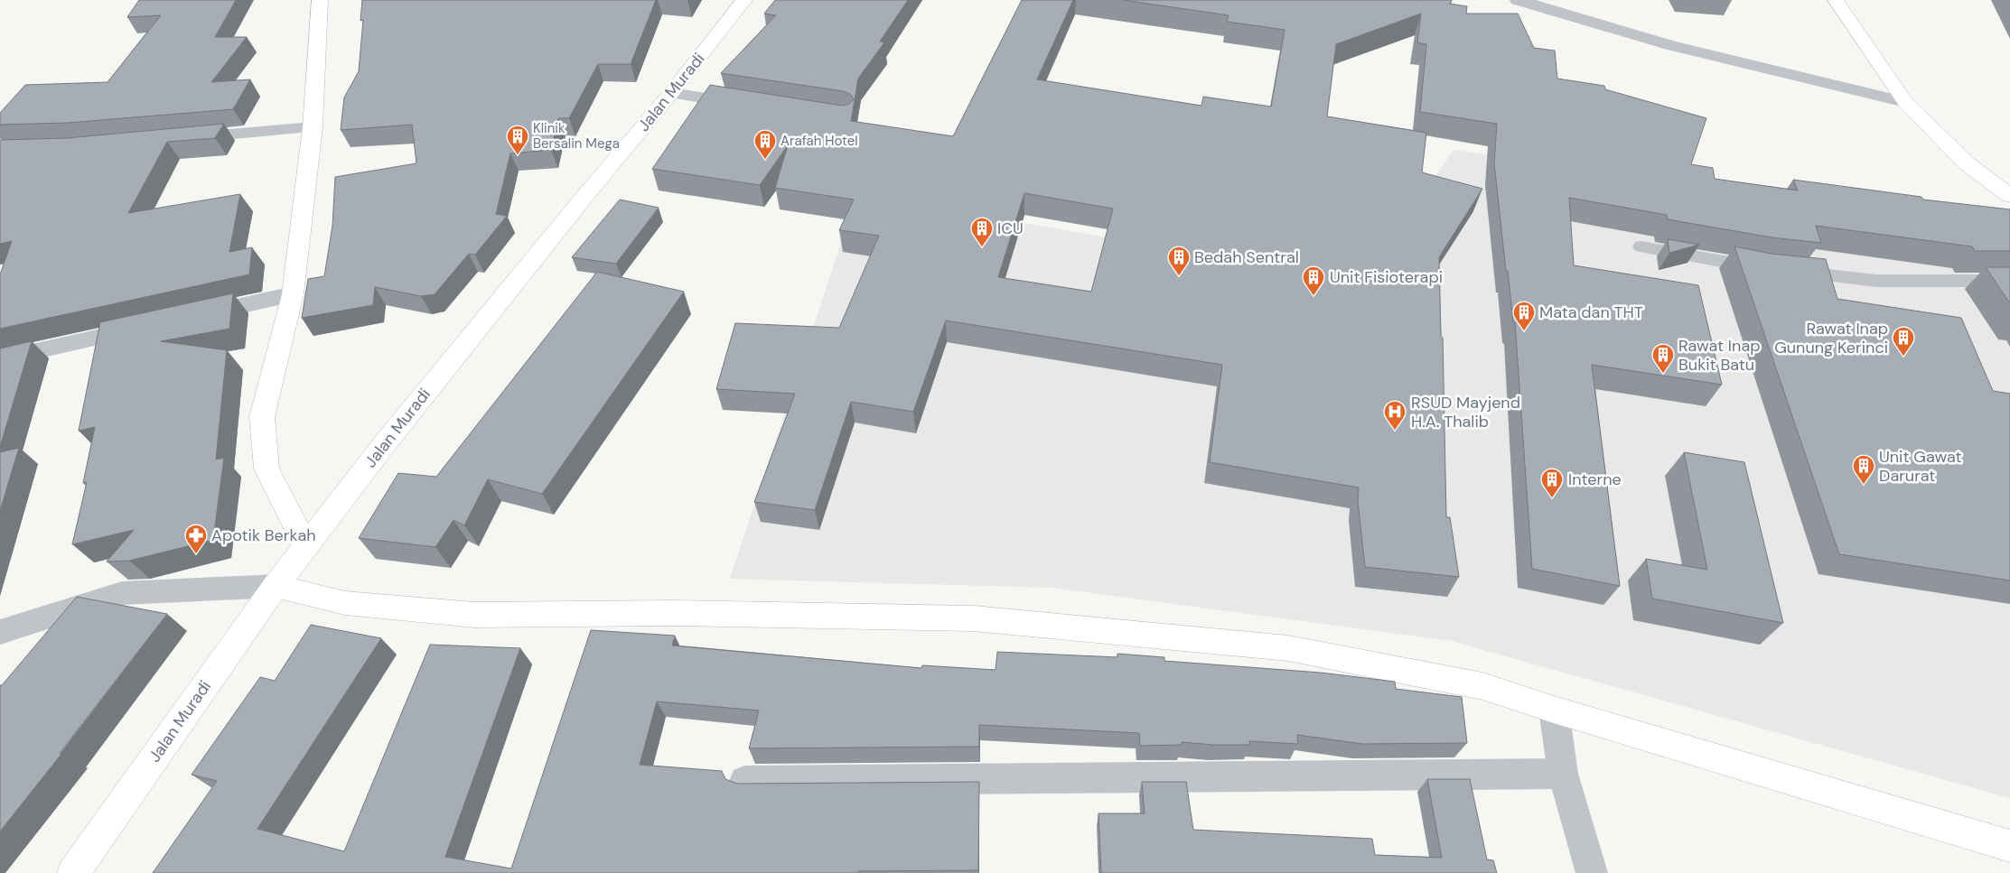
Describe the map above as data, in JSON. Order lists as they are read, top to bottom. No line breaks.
{"streets":{"main road":["Jalan Muradi"]},"places":{"building":["Klinik Bersalin Mega","Arafah Hotel","ICU","Bedah Sentral","Unit Fisioterapi","Mata dan THT","Rawat Inap Gunung Kerinci","Rawat Inap Bukit Batu","Unit Gawat Darurat","Interne"],"hospital":["RSUD Mayjend H.A. Thalib"],"pharmacy":["Apotik Berkah"]}}
